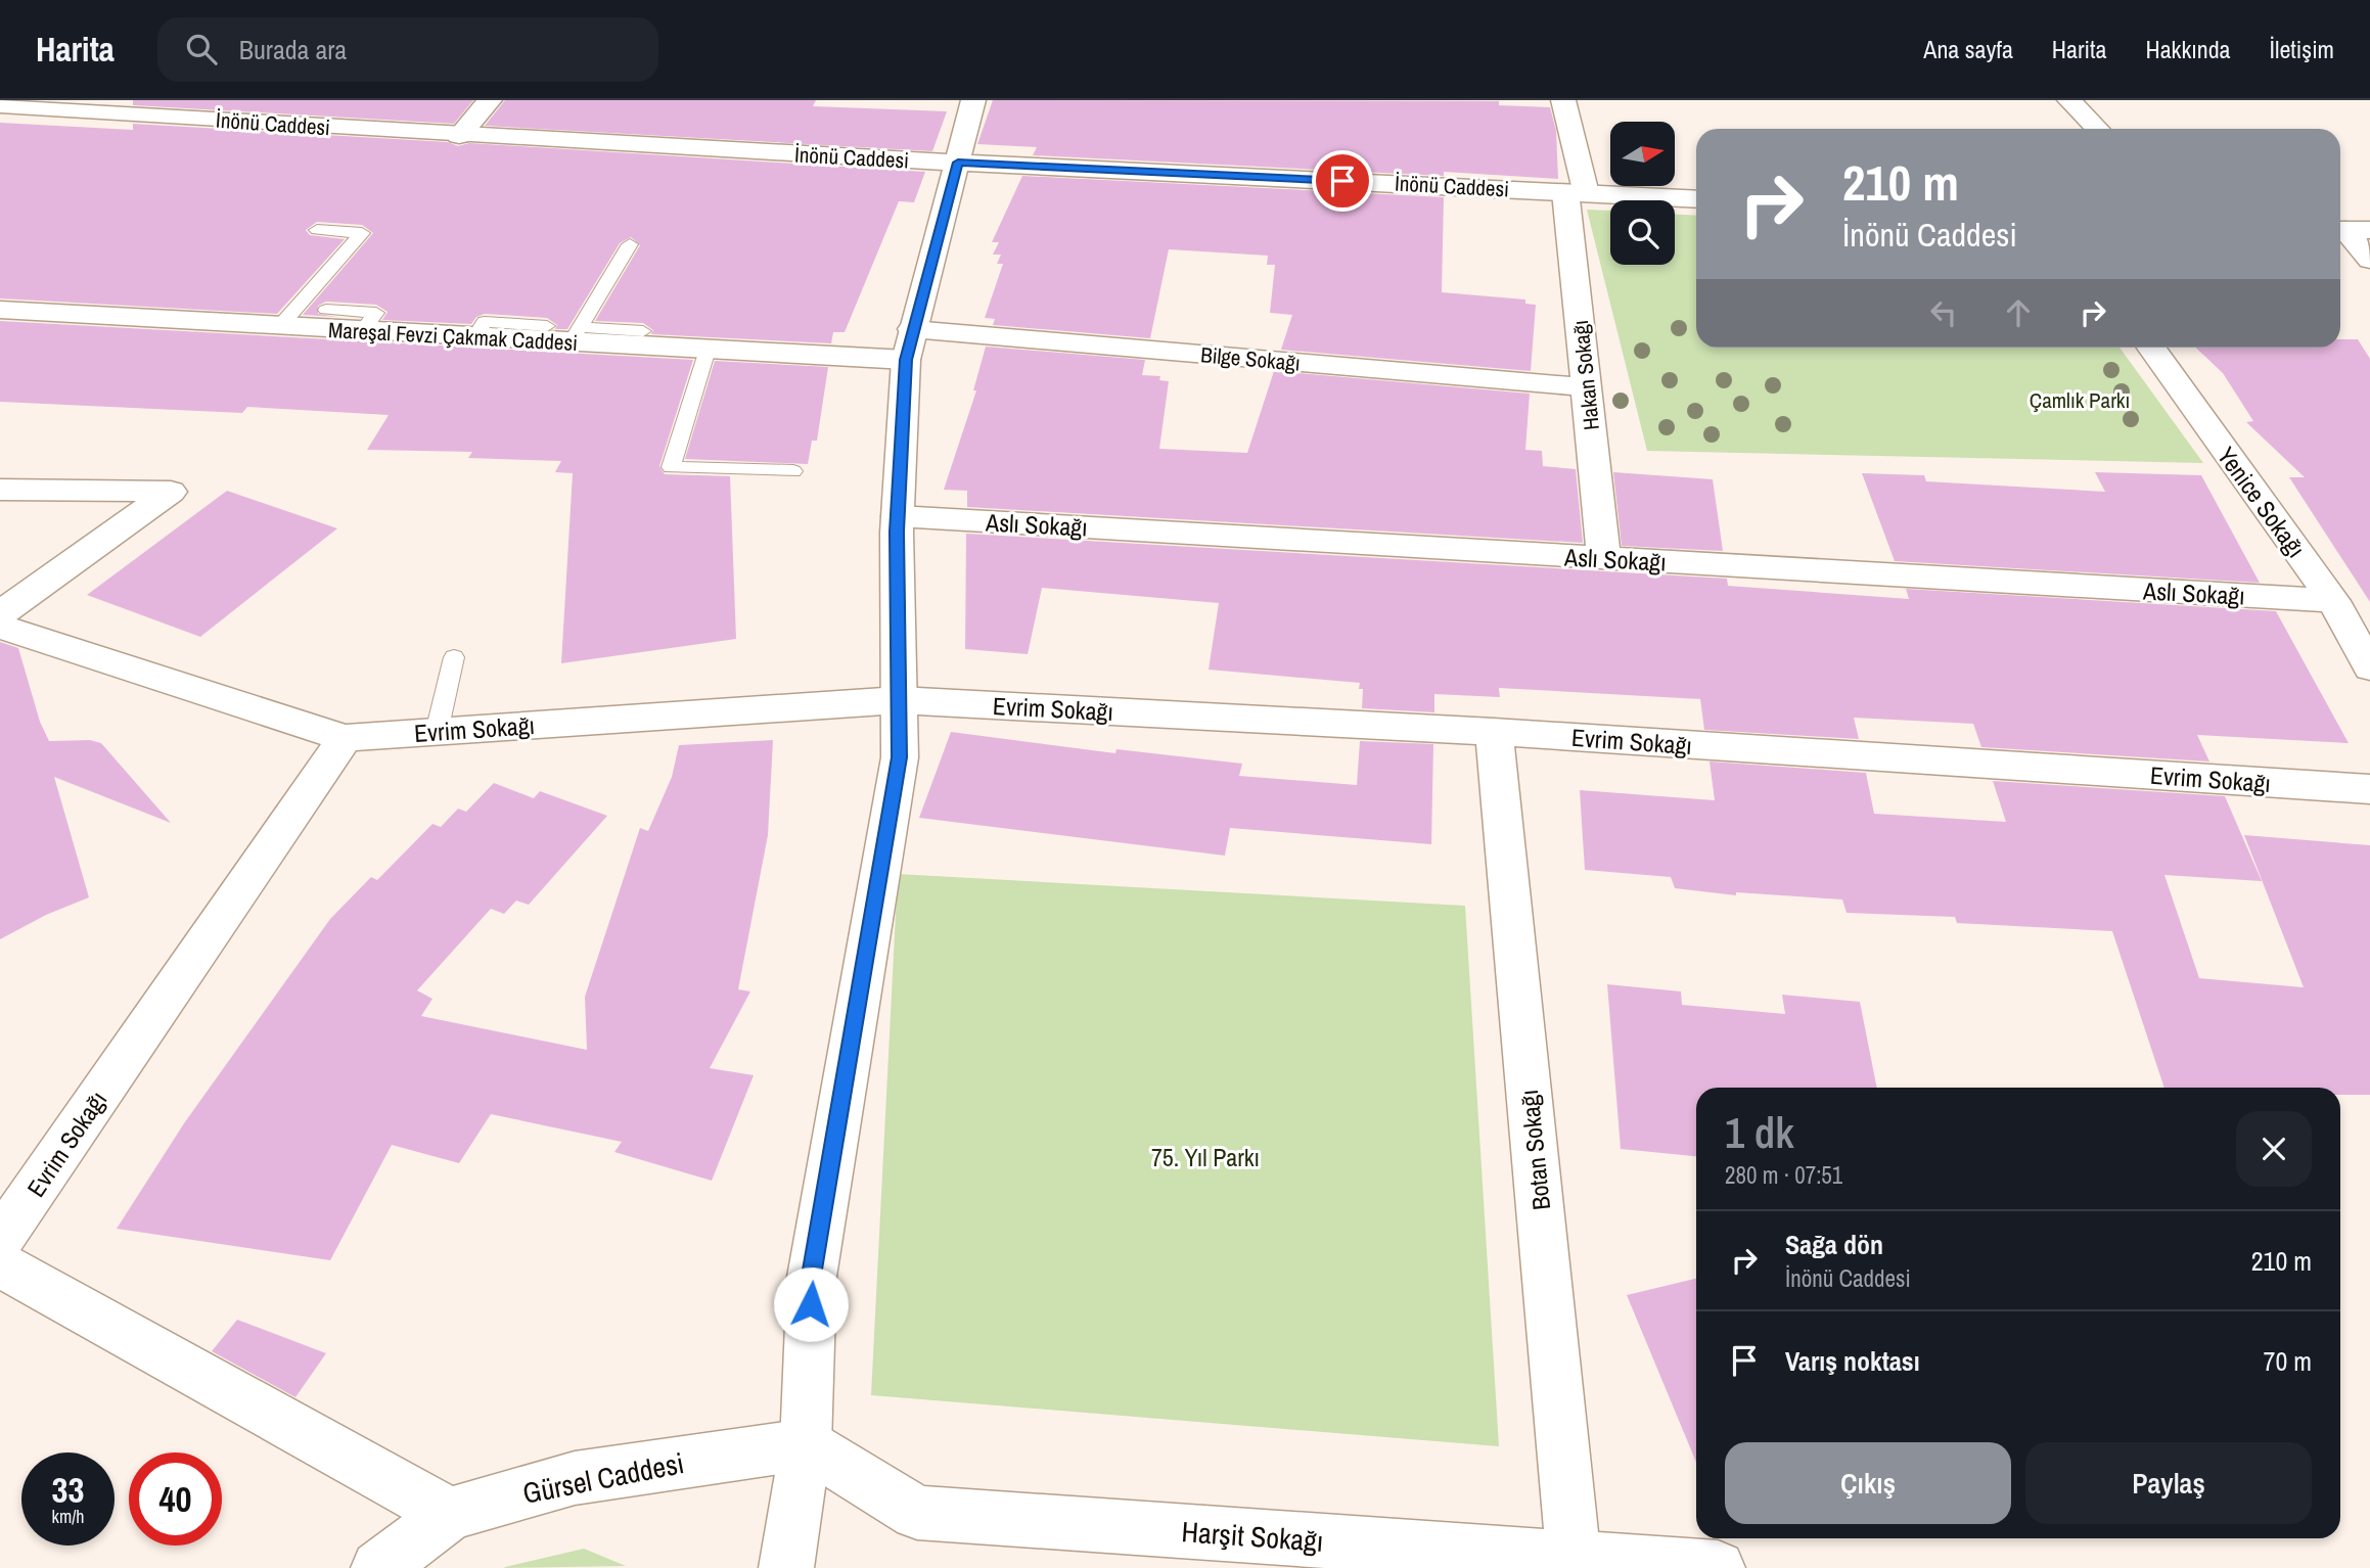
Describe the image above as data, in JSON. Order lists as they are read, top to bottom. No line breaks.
{"streets":{"street":["İnönü Caddesi","Mareşal Fevzi Çakmak Caddesi","Bilge Sokağı","Hakan Sokağı","Yenice Sokağı","Aslı Sokağı","Evrim Sokağı","Botan Sokağı","Gürsel Caddesi","Harşit Sokağı"]},"crossings":[["İnönü Caddesi","Hakan Sokağı"],["Bilge Sokağı","Hakan Sokağı"],["Hakan Sokağı","Aslı Sokağı"],["Yenice Sokağı","Aslı Sokağı"],["Evrim Sokağı","Botan Sokağı"],["Botan Sokağı","Harşit Sokağı"],["Gürsel Caddesi","Harşit Sokağı"]],"parks":["Çamlık Parkı","75. Yıl Parkı"],"north":"right","page":{"header":"Harita","search":"Burada ara","nav":["Ana sayfa","Harita","Hakkında","İletişim"],"turn":["210 m","İnönü Caddesi"],"heading":["1 dk","280 m · 07:51"],"list":[{"name":"Sağa dön","note":"İnönü Caddesi","value":"210 m"},{"name":"Varış noktası","value":"70 m"}],"buttons":["Çıkış","Paylaş"],"speed":"33 km/h","limit":"40"}}
